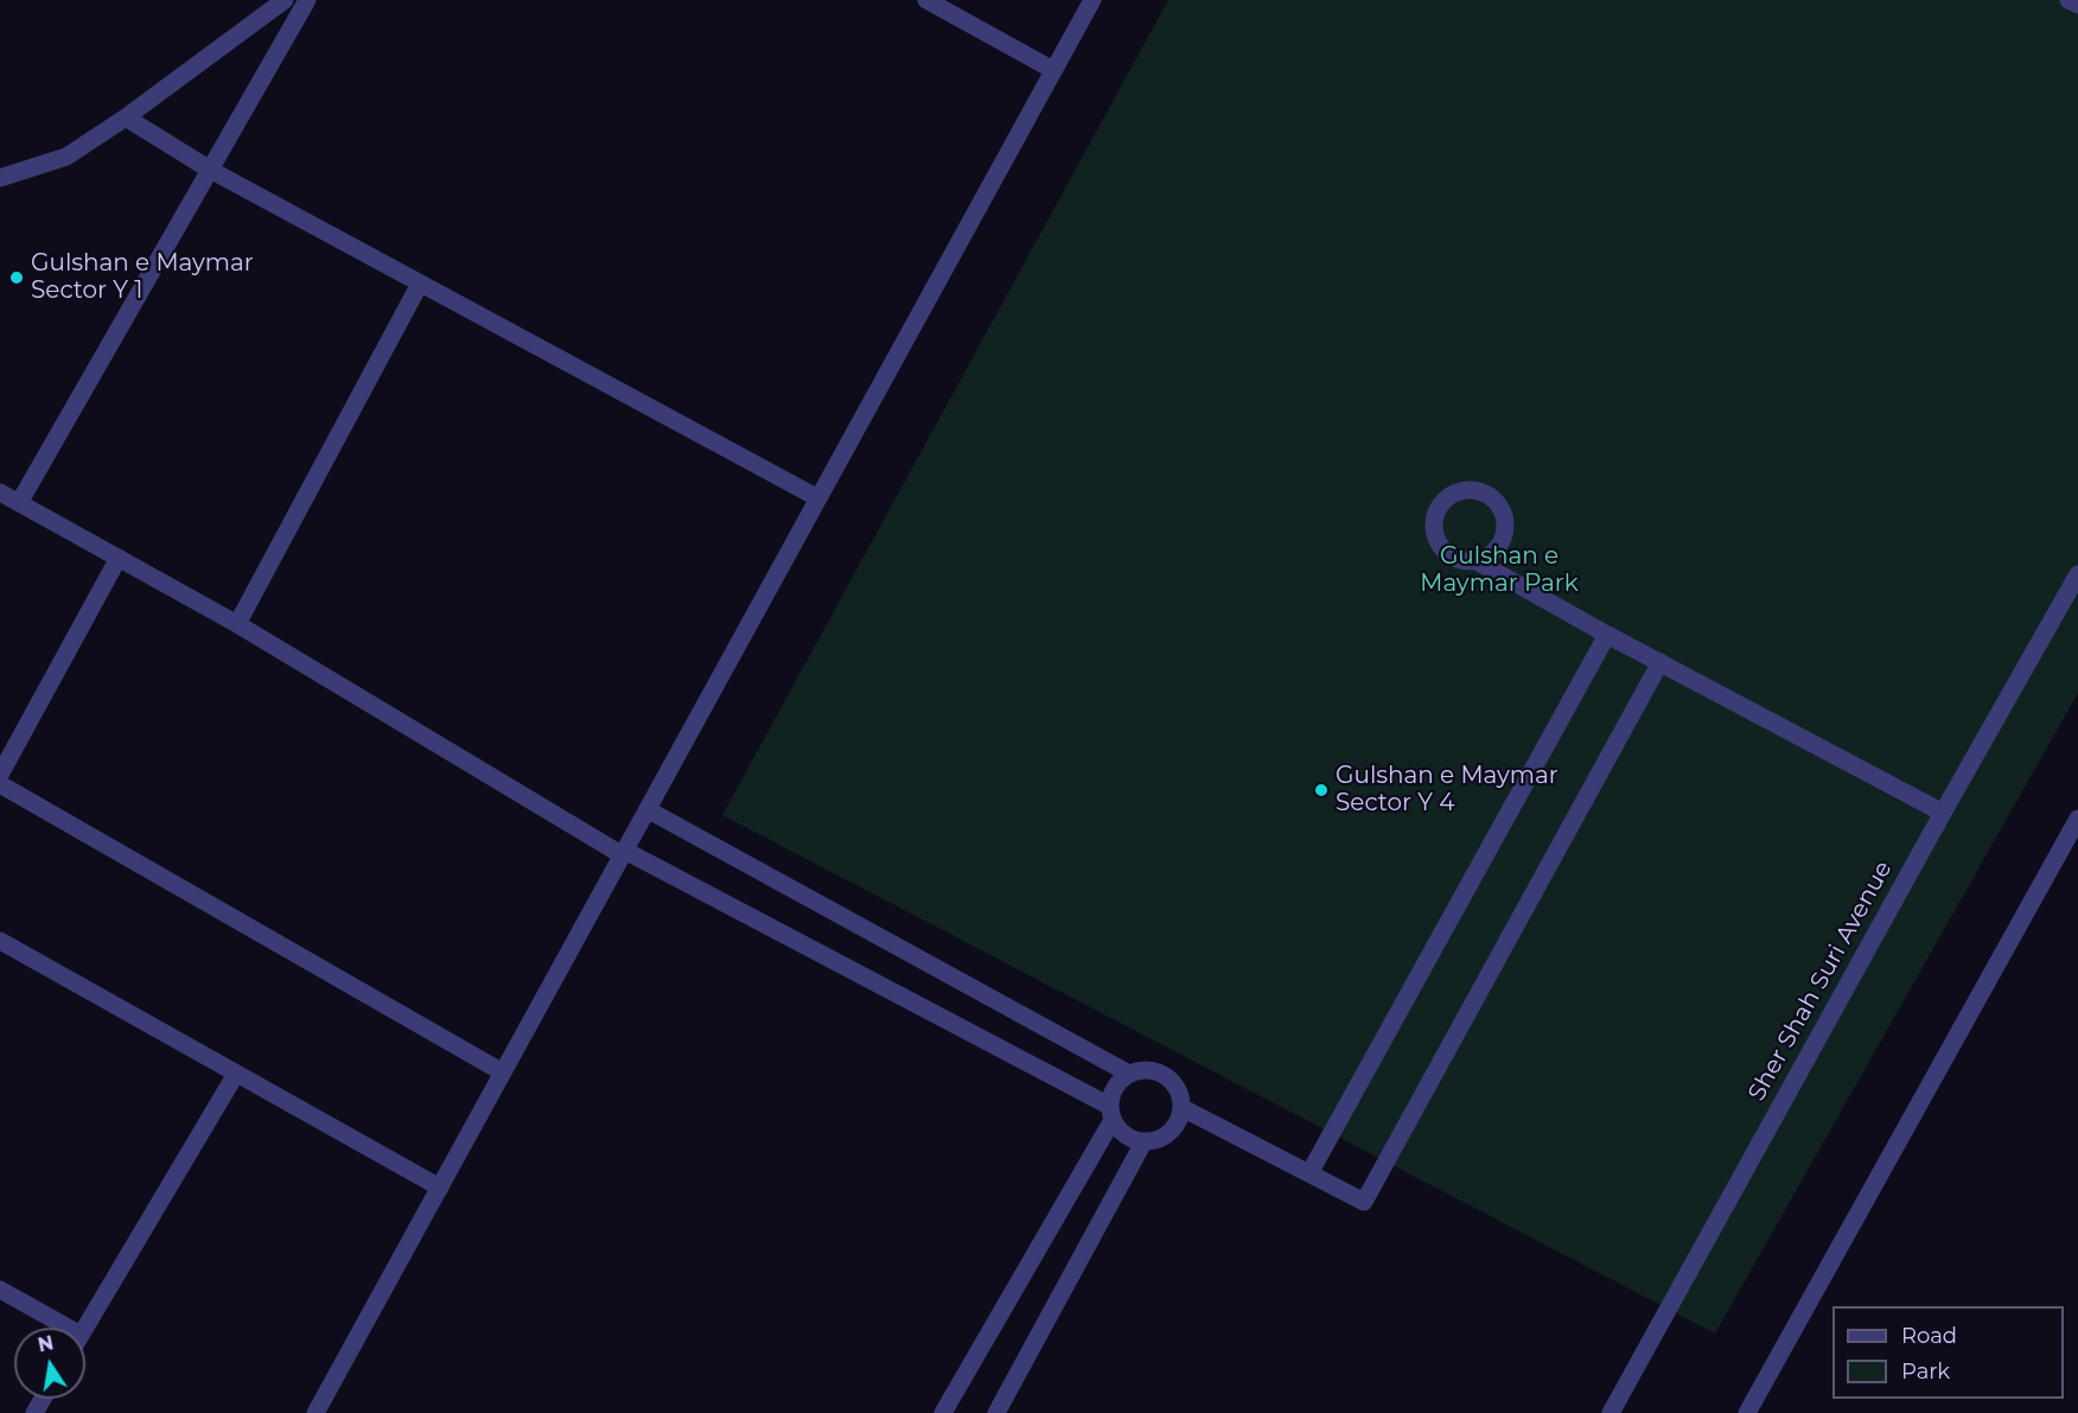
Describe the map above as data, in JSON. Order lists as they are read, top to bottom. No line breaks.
{"streets":{"street":["Sher Shah Suri Avenue"]},"parks":["Gulshan e Maymar Park"],"places":["Gulshan e Maymar Sector Y 1","Gulshan e Maymar Sector Y 4"],"legend":["Road","Park"],"north":"top"}
